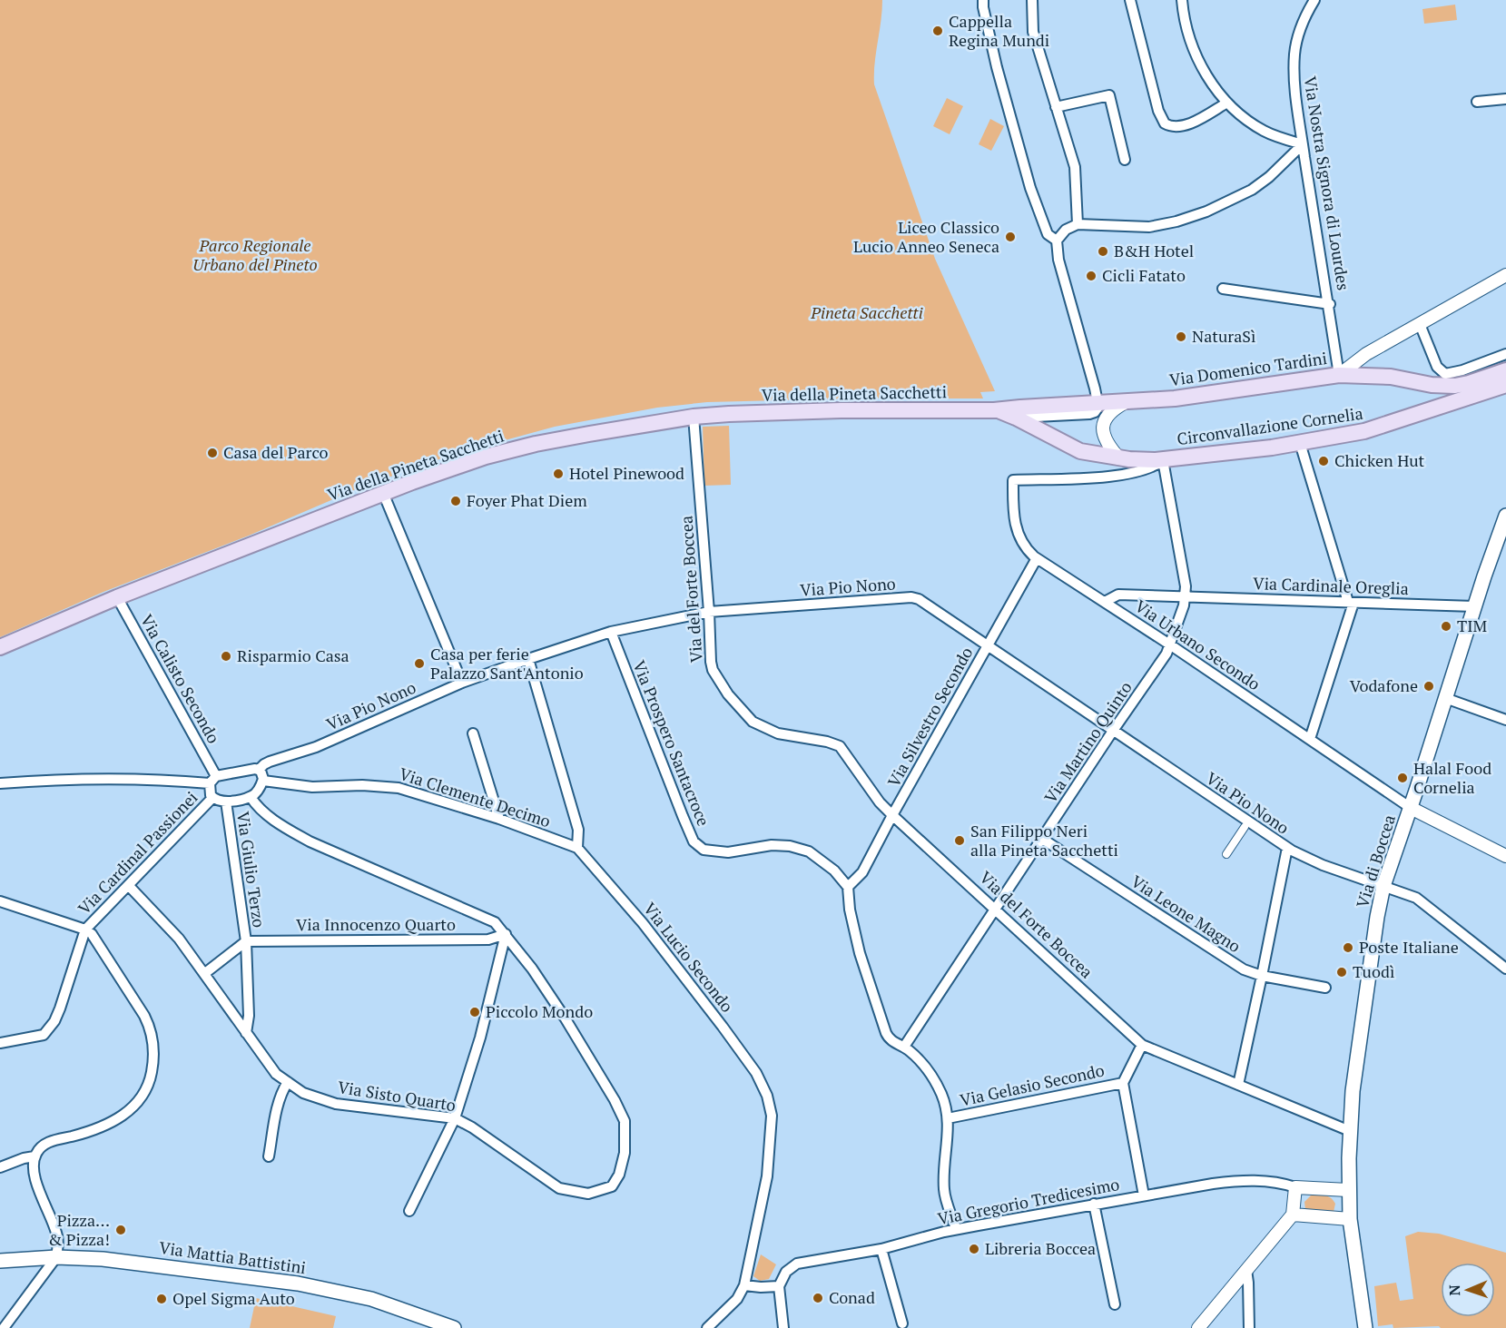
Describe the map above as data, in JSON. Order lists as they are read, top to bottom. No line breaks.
{"streets":{"main road":["Via Domenico Tardini","Via della Pineta Sacchetti","Circonvallazione Cornelia","Via di Boccea","Via Mattia Battistini"],"street":["Via Nostra Signora di Lourdes","Via Cardinale Oreglia","Via Pio Nono","Via del Forte Boccea","Via Urbano Secondo","Via Calisto Secondo","Via Silvestro Secondo","Via Martino Quinto","Via Prospero Santacroce","Via Clemente Decimo","Via Cardinal Passionei","Via Giulio Terzo","Via Leone Magno","Via Innocenzo Quarto","Via Lucio Secondo","Via Gelasio Secondo","Via Sisto Quarto","Via Gregorio Tredicesimo"]},"crossings":[["Via Nostra Signora di Lourdes","Via Domenico Tardini"],["Via Domenico Tardini","Via della Pineta Sacchetti"],["Via Domenico Tardini","Circonvallazione Cornelia"],["Via della Pineta Sacchetti","Circonvallazione Cornelia"],["Via della Pineta Sacchetti","Via del Forte Boccea"],["Via della Pineta Sacchetti","Via Calisto Secondo"],["Circonvallazione Cornelia","Via Urbano Secondo"],["Via Cardinale Oreglia","Via Urbano Secondo"],["Via Cardinale Oreglia","Via Martino Quinto"],["Via Cardinale Oreglia","Via di Boccea"],["Via Pio Nono","Via del Forte Boccea"],["Via Pio Nono","Via Silvestro Secondo"],["Via Pio Nono","Via Martino Quinto"],["Via Pio Nono","Via Prospero Santacroce"],["Via Pio Nono","Via di Boccea"],["Via del Forte Boccea","Via Silvestro Secondo"],["Via del Forte Boccea","Via Martino Quinto"],["Via del Forte Boccea","Via di Boccea"],["Via Urbano Secondo","Via Silvestro Secondo"],["Via Urbano Secondo","Via Martino Quinto"],["Via Urbano Secondo","Via di Boccea"],["Via Calisto Secondo","Via Cardinal Passionei"],["Via Silvestro Secondo","Via Prospero Santacroce"],["Via Martino Quinto","Via Leone Magno"],["Via Clemente Decimo","Via Lucio Secondo"],["Via Cardinal Passionei","Via Sisto Quarto"],["Via Giulio Terzo","Via Innocenzo Quarto"],["Via Giulio Terzo","Via Sisto Quarto"],["Via Innocenzo Quarto","Via Sisto Quarto"]],"parks":["Parco Regionale Urbano del Pineto","Pineta Sacchetti"],"places":["Cappella Regina Mundi","Liceo Classico Lucio Anneo Seneca","B&H Hotel","Cicli Fatato","NaturaSì","Casa del Parco","Chicken Hut","Hotel Pinewood","Foyer Phat Diem","TIM","Risparmio Casa","Casa per ferie Palazzo Sant'Antonio","Vodafone","Halal Food Cornelia","San Filippo Neri alla Pineta Sacchetti","Poste Italiane","Tuodì","Piccolo Mondo","Pizza... & Pizza!","Libreria Boccea","Conad","Opel Sigma Auto"],"north":"left"}
